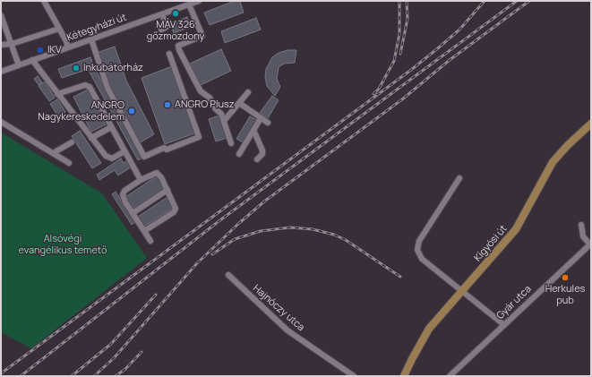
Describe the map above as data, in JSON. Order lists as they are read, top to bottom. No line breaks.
{"streets":{"main road":["Kígyósi út"],"street":["Kétegyházi út","Gyár utca","Hajnóczy utca"]},"parks":["Alsóvégi evangélikus temető"],"places":["MÁV 326 gőzmozdony","IKV","Inkubátorház","ANGRO Plusz","ANGRO Nagykereskedelem","Herkules pub"]}
